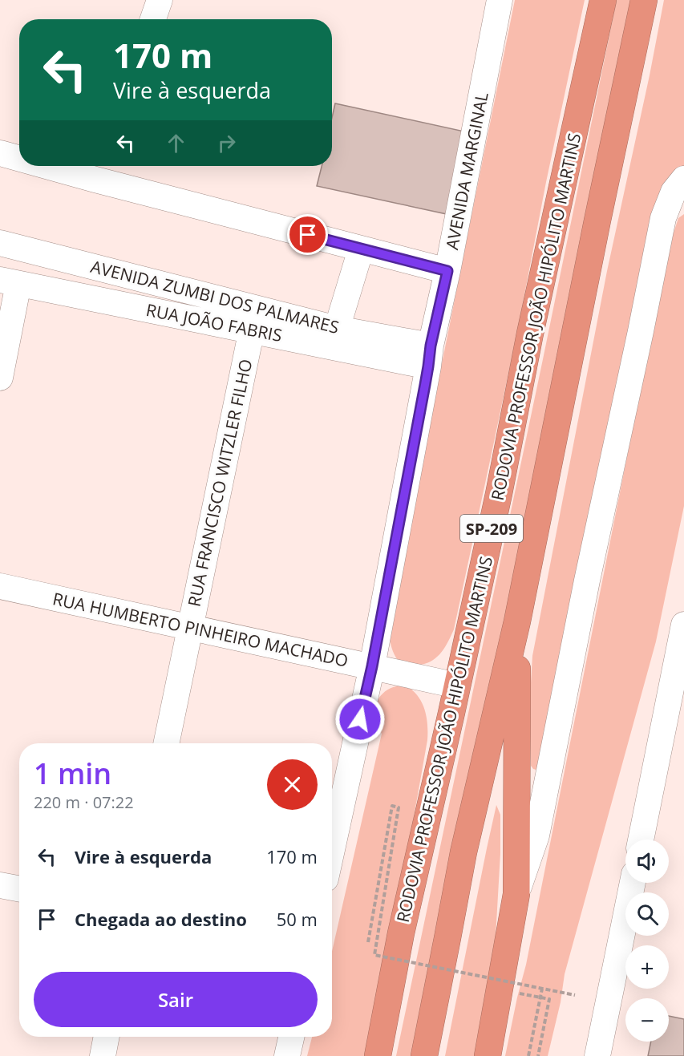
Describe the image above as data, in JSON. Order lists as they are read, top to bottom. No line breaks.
{"streets":{"highway":["RODOVIA PROFESSOR JOÃO HIPÓLITO MARTINS","SP-209"],"street":["AVENIDA MARGINAL","AVENIDA ZUMBI DOS PALMARES","RUA JOÃO FABRIS","RUA FRANCISCO WITZLER FILHO","RUA HUMBERTO PINHEIRO MACHADO"]},"crossings":[["AVENIDA MARGINAL","AVENIDA ZUMBI DOS PALMARES"],["AVENIDA MARGINAL","RUA JOÃO FABRIS"],["AVENIDA MARGINAL","RUA HUMBERTO PINHEIRO MACHADO"],["AVENIDA ZUMBI DOS PALMARES","RUA JOÃO FABRIS"],["RODOVIA PROFESSOR JOÃO HIPÓLITO MARTINS","RUA HUMBERTO PINHEIRO MACHADO"],["RUA JOÃO FABRIS","RUA FRANCISCO WITZLER FILHO"],["RUA FRANCISCO WITZLER FILHO","RUA HUMBERTO PINHEIRO MACHADO"]],"page":{"turn":["170 m","Vire à esquerda"],"heading":["1 min","220 m · 07:22"],"list":[{"name":"Vire à esquerda","value":"170 m"},{"name":"Chegada ao destino","value":"50 m"}],"map_buttons":["+","−"],"buttons":"Sair"}}
